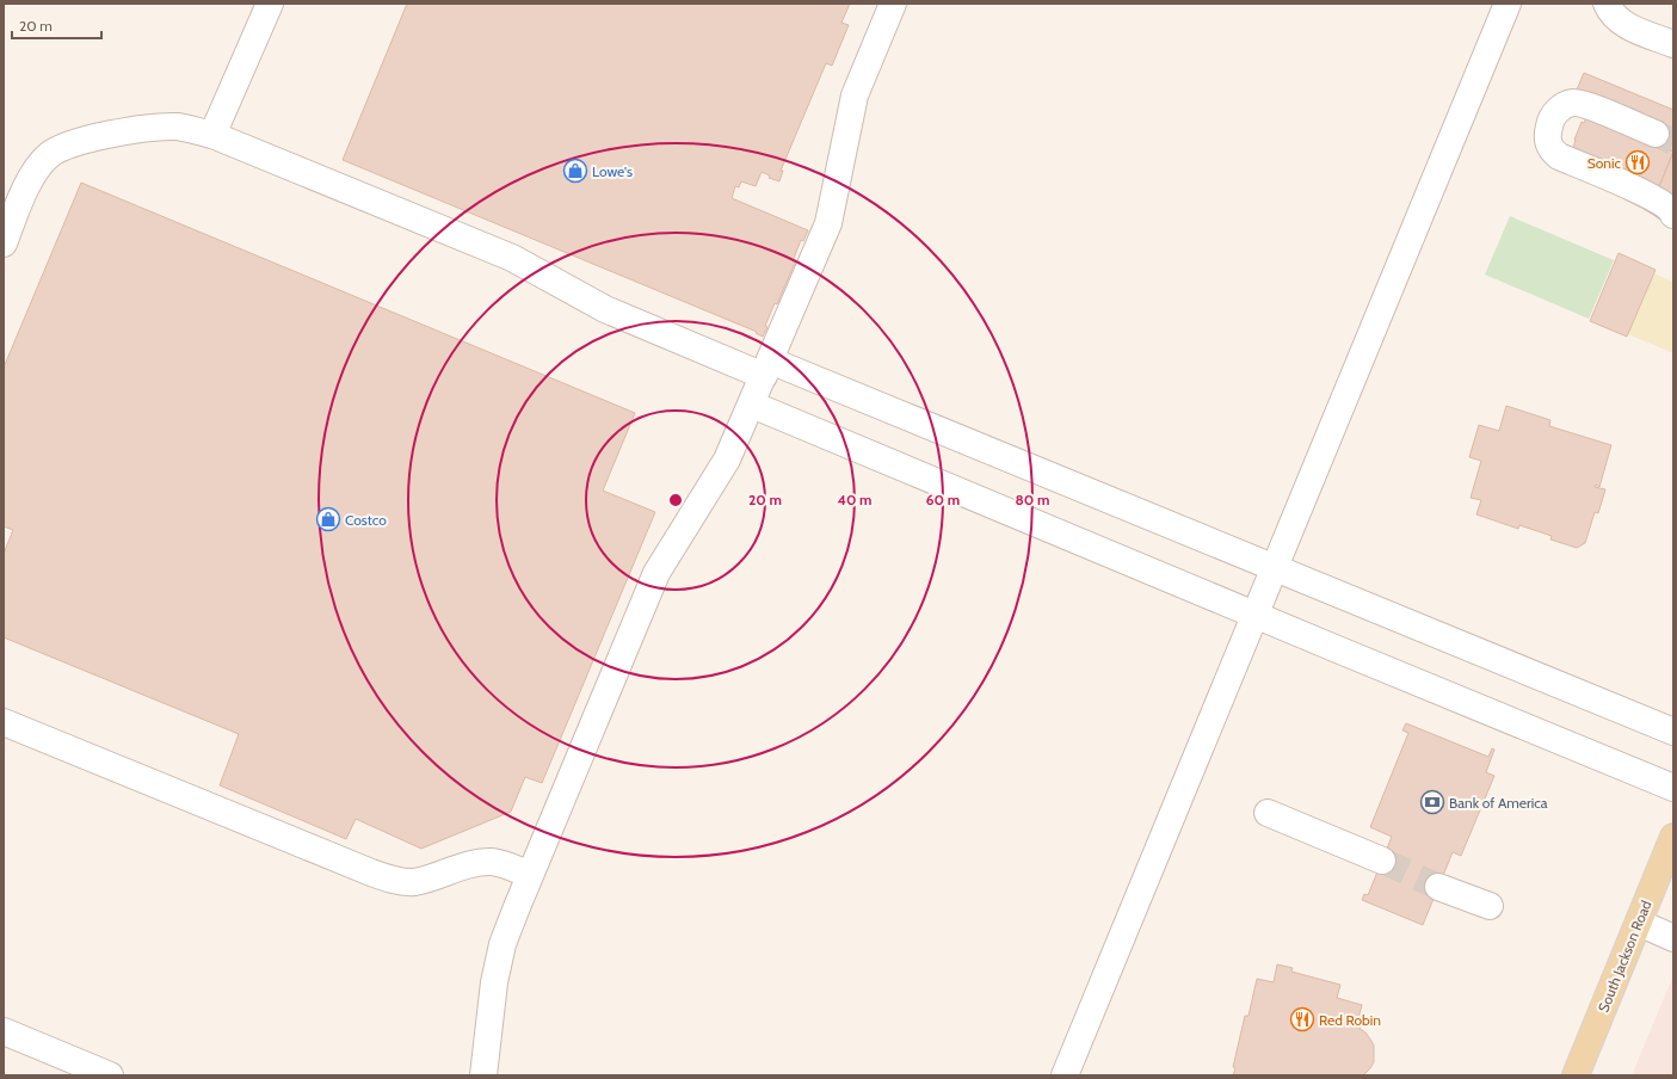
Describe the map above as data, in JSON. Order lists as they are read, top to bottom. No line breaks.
{"streets":{"main road":["South Jackson Road"]},"places":{"restaurant":["Sonic","Red Robin"],"shop":["Lowe's","Costco"],"bank":["Bank of America"]},"scale_bar":"20 m","rings":["20 m","40 m","60 m","80 m"]}
